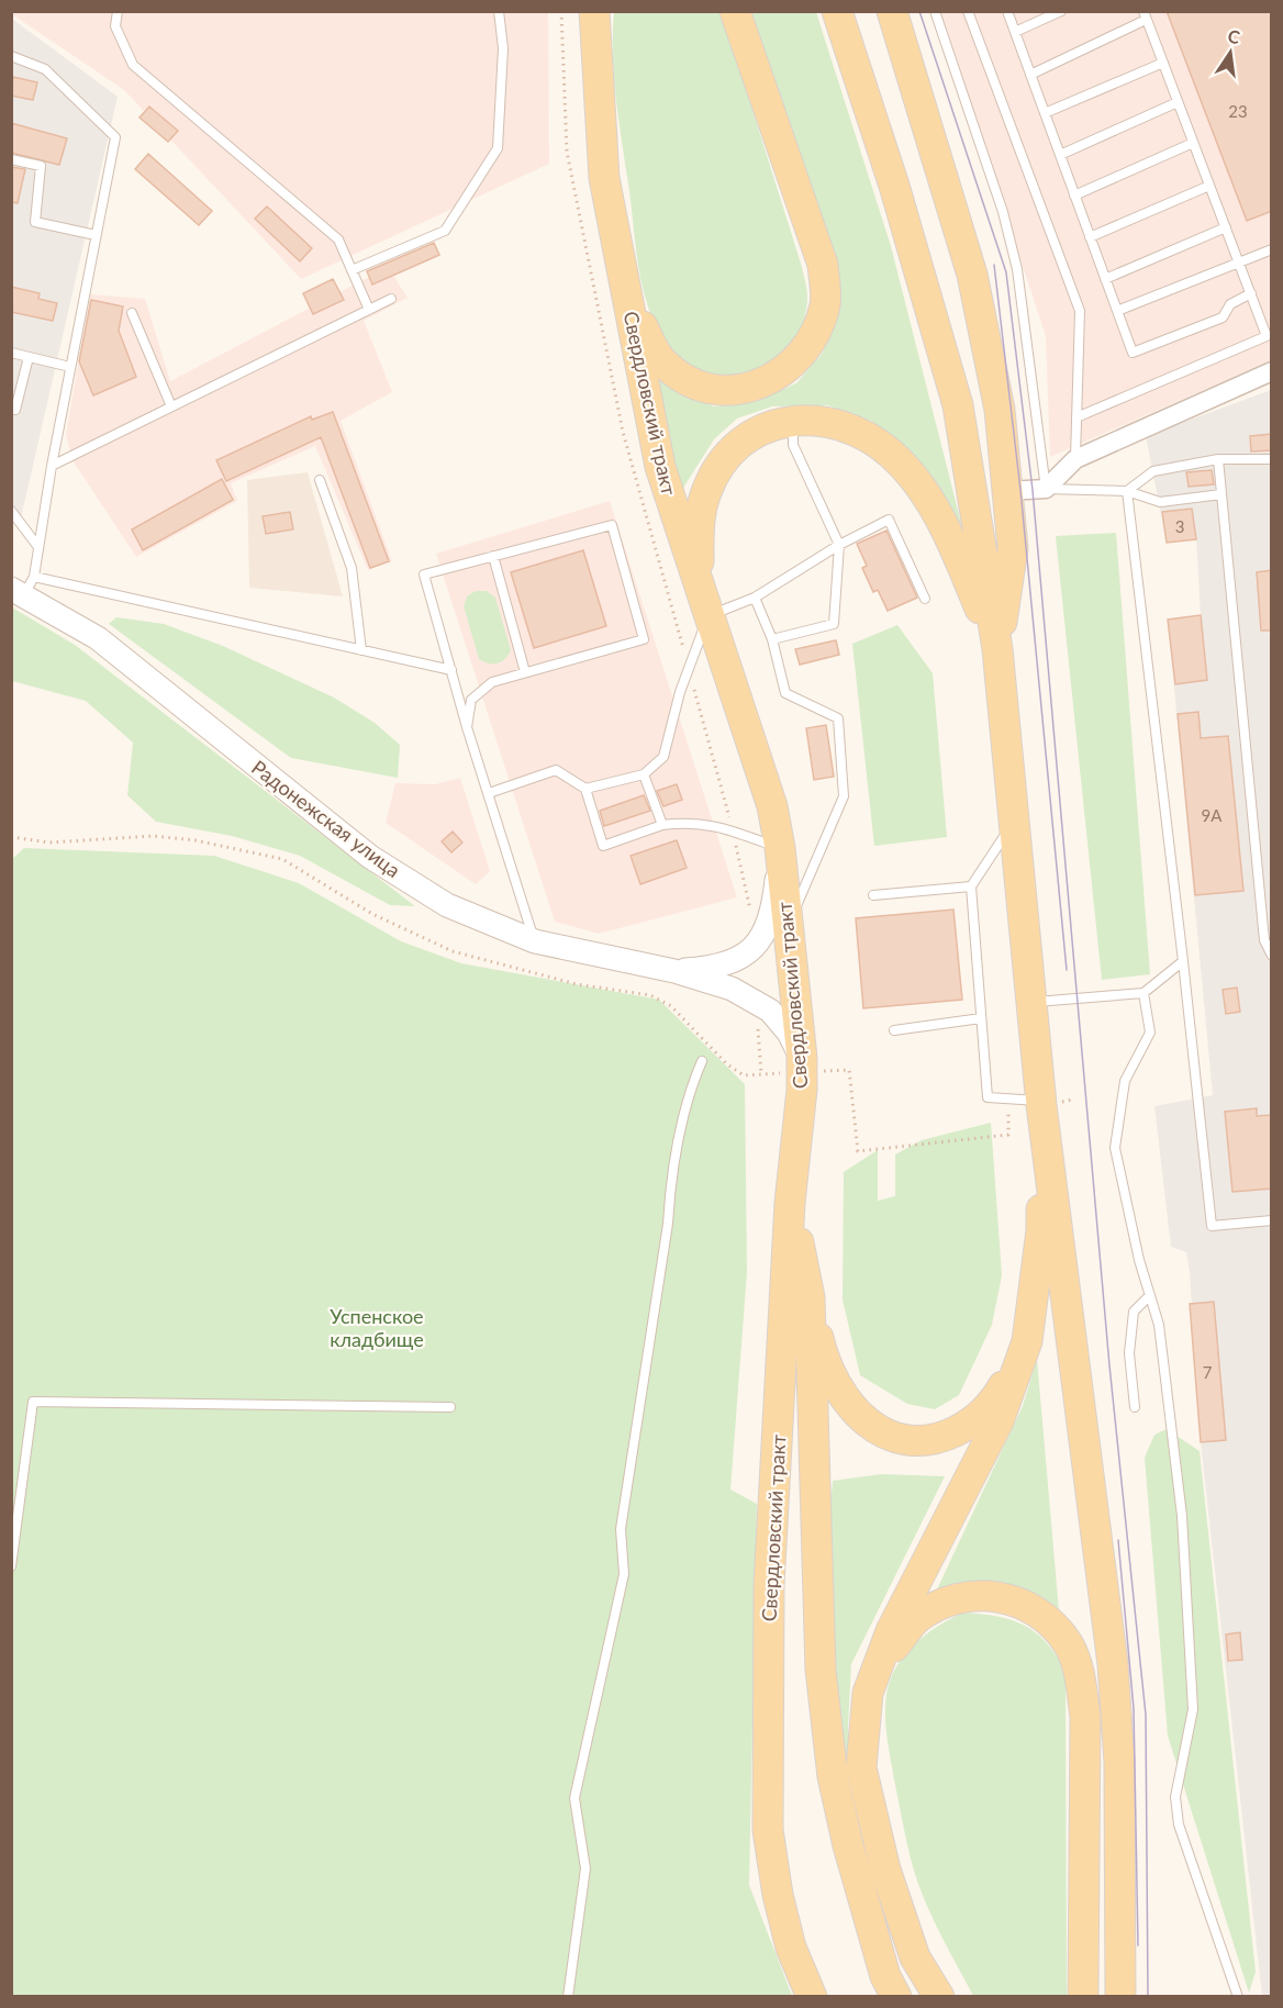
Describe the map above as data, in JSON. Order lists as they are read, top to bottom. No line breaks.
{"streets":{"main road":["Свердловский тракт"],"street":["Радонежская улица"]},"crossings":[["Свердловский тракт","Радонежская улица"]],"parks":["Успенское кладбище"],"house_numbers":["23","3","9А","7"],"north":"top"}
